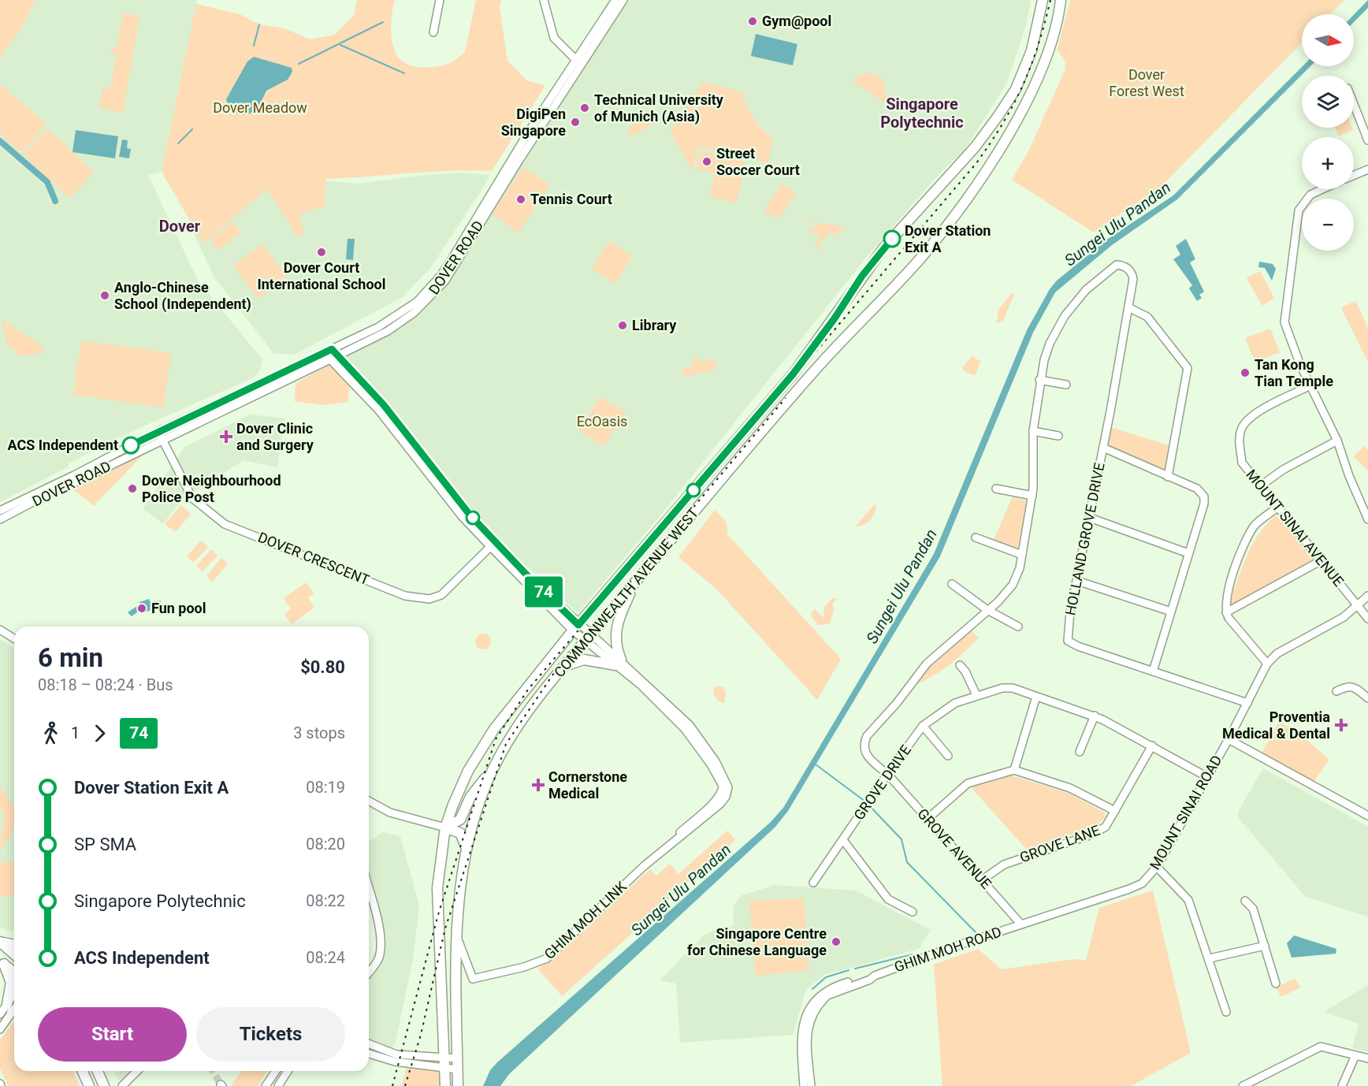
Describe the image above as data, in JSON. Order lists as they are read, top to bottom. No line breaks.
{"streets":{"main road":["COMMONWEALTH AVENUE WEST"],"street":["DOVER ROAD","MOUNT SINAI AVENUE","HOLLAND GROVE DRIVE","DOVER CRESCENT","GROVE DRIVE","MOUNT SINAI ROAD","GROVE LANE","GROVE AVENUE","GHIM MOH LINK","GHIM MOH ROAD"]},"crossings":[["DOVER ROAD","DOVER CRESCENT"],["DOVER ROAD","GHIM MOH LINK"],["HOLLAND GROVE DRIVE","MOUNT SINAI ROAD"],["HOLLAND GROVE DRIVE","GROVE AVENUE"],["DOVER CRESCENT","GHIM MOH LINK"],["COMMONWEALTH AVENUE WEST","GHIM MOH LINK"],["GROVE DRIVE","MOUNT SINAI ROAD"],["GROVE DRIVE","GROVE LANE"],["GROVE DRIVE","GROVE AVENUE"],["MOUNT SINAI ROAD","GROVE AVENUE"],["MOUNT SINAI ROAD","GHIM MOH ROAD"],["GROVE LANE","GROVE AVENUE"],["GROVE AVENUE","GHIM MOH ROAD"]],"districts":["Singapore Polytechnic","Dover"],"water":["Sungei Ulu Pandan"],"parks":["Dover Forest West","Dover Meadow","EcOasis"],"places":{"other":["Gym@pool","Technical University of Munich (Asia)","DigiPen Singapore","Street Soccer Court","Tennis Court","Dover Station Exit A","Dover Court International School","Anglo-Chinese School (Independent)","Library","Tan Kong Tian Temple","ACS Independent","Dover Neighbourhood Police Post","Fun pool","Singapore Centre for Chinese Language"],"health":["Dover Clinic and Surgery","Proventia Medical & Dental","Cornerstone Medical"]},"lines":["bus line 74"],"north":"right","page":{"on_map":"74","map_buttons":["+","−"],"heading":["6 min","08:18 – 08:24 · Bus","$0.80"],"legs":["1","74","3 stops"],"list":[{"name":"Dover Station Exit A","value":"08:19"},{"name":"SP SMA","value":"08:20"},{"name":"Singapore Polytechnic","value":"08:22"},{"name":"ACS Independent","value":"08:24"}],"buttons":["Start","Tickets"]}}
